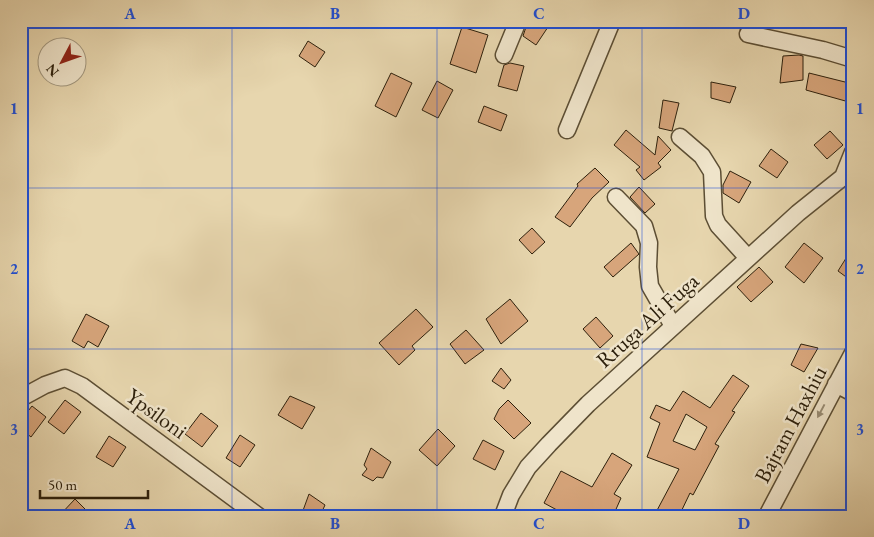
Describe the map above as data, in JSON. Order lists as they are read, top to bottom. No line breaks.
{"streets":{"street":["Rruga Ali Fuga","Ypsiloni","Bajram Haxhiu"]},"one_way":["Bajram Haxhiu"],"scale_bar":"50 m","north":"bottom left","grid":{"columns":["A","B","C","D"],"rows":["1","2","3"]}}
